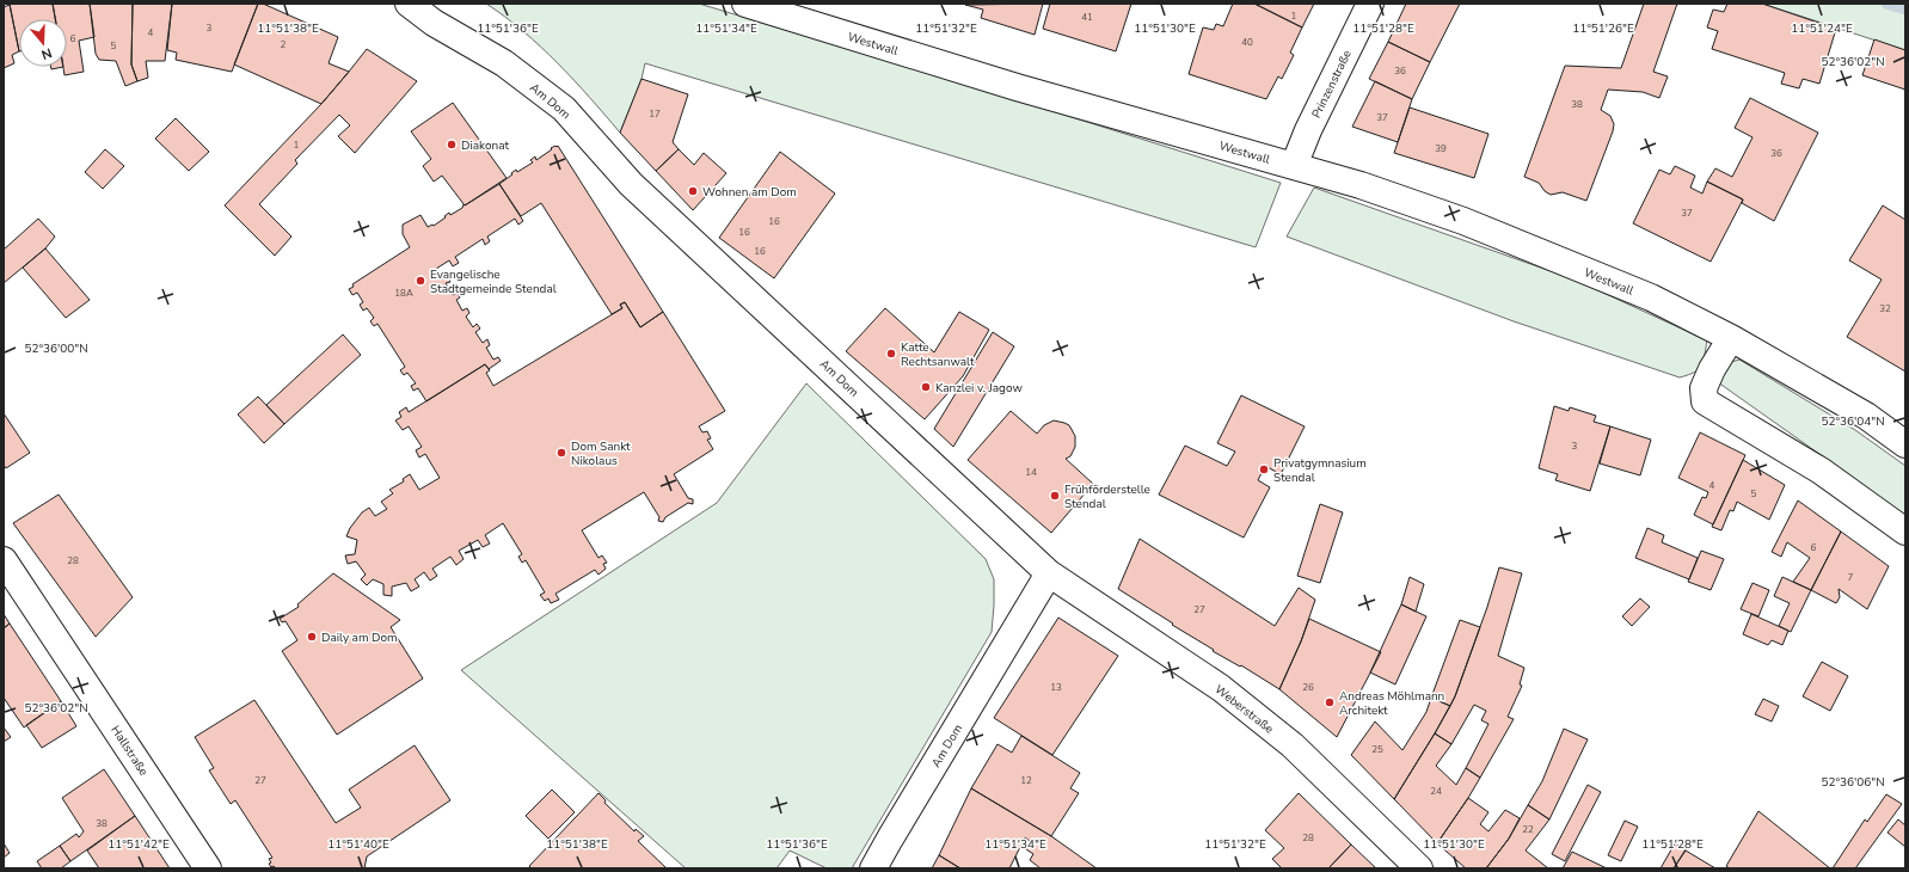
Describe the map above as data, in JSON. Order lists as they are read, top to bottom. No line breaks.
{"streets":{"street":["Westwall","Prinzenstraße","Am Dom","Weberstraße","Hallstraße"]},"crossings":[["Westwall","Prinzenstraße"],["Am Dom","Weberstraße"]],"places":["Diakonat","Wohnen am Dom","Evangelische Stadtgemeinde Stendal","Katte Rechtsanwalt","Kanzlei v. Jagow","Dom Sankt Nikolaus","Privatgymnasium Stendal","Frühförderstelle Stendal","Daily am Dom","Andreas Möhlmann Architekt"],"house_numbers":["1","41","3","4","6","40","2","5","36","38","17","37","1","39","36","37","16","16","16","18A","32","3","14","4","5","6","28","7","27","13","26","25","27","12","24","38","22","28"],"north":"bottom","coordinates":["11°51'38\"E","11°51'34\"E","11°51'32\"E","11°51'26\"E","11°51'24\"E","11°51'36\"E","11°51'30\"E","11°51'28\"E","52°36'02\"N","52°36'00\"N","52°36'04\"N","52°36'06\"N","11°51'42\"E","11°51'40\"E"]}
